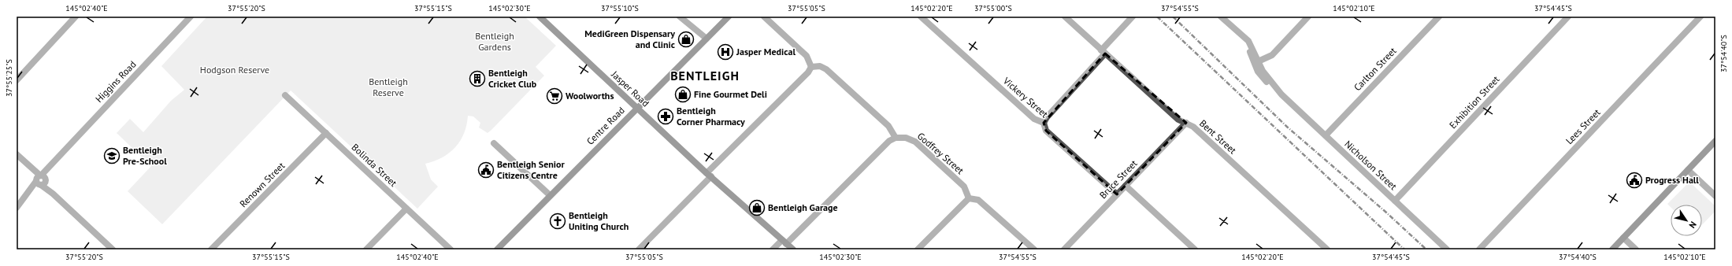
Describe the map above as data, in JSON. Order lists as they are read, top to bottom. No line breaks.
{"streets":{"main road":["Jasper Road","Centre Road"],"street":["Carlton Street","Higgins Road","Vickery Street","Exhibition Street","Lees Street","Bent Street","Godfrey Street","Bolinda Street","Nicholson Street","Bruce Street","Renown Street"]},"crossings":[["Carlton Street","Nicholson Street"],["Jasper Road","Centre Road"],["Vickery Street","Bruce Street"],["Exhibition Street","Nicholson Street"],["Bent Street","Bruce Street"],["Bolinda Street","Renown Street"]],"districts":["BENTLEIGH"],"parks":["Bentleigh Gardens","Hodgson Reserve","Bentleigh Reserve"],"places":{"shop":["MediGreen Dispensary and Clinic","Fine Gourmet Deli","Bentleigh Garage"],"hospital":["Jasper Medical"],"building":["Bentleigh Cricket Club"],"supermarket":["Woolworths"],"pharmacy":["Bentleigh Corner Pharmacy"],"school or university":["Bentleigh Pre-School"],"public building":["Bentleigh Senior Citizens Centre","Progress Hall"],"church":["Bentleigh Uniting Church"]},"north":"bottom right","coordinates":["145°02'40\"E","37°55'20\"S","37°55'15\"S","145°02'30\"E","37°55'10\"S","37°55'05\"S","145°02'20\"E","37°55'00\"S","37°54'55\"S","145°02'10\"E","37°54'45\"S","37°54'40\"S","37°55'25\"S"]}
